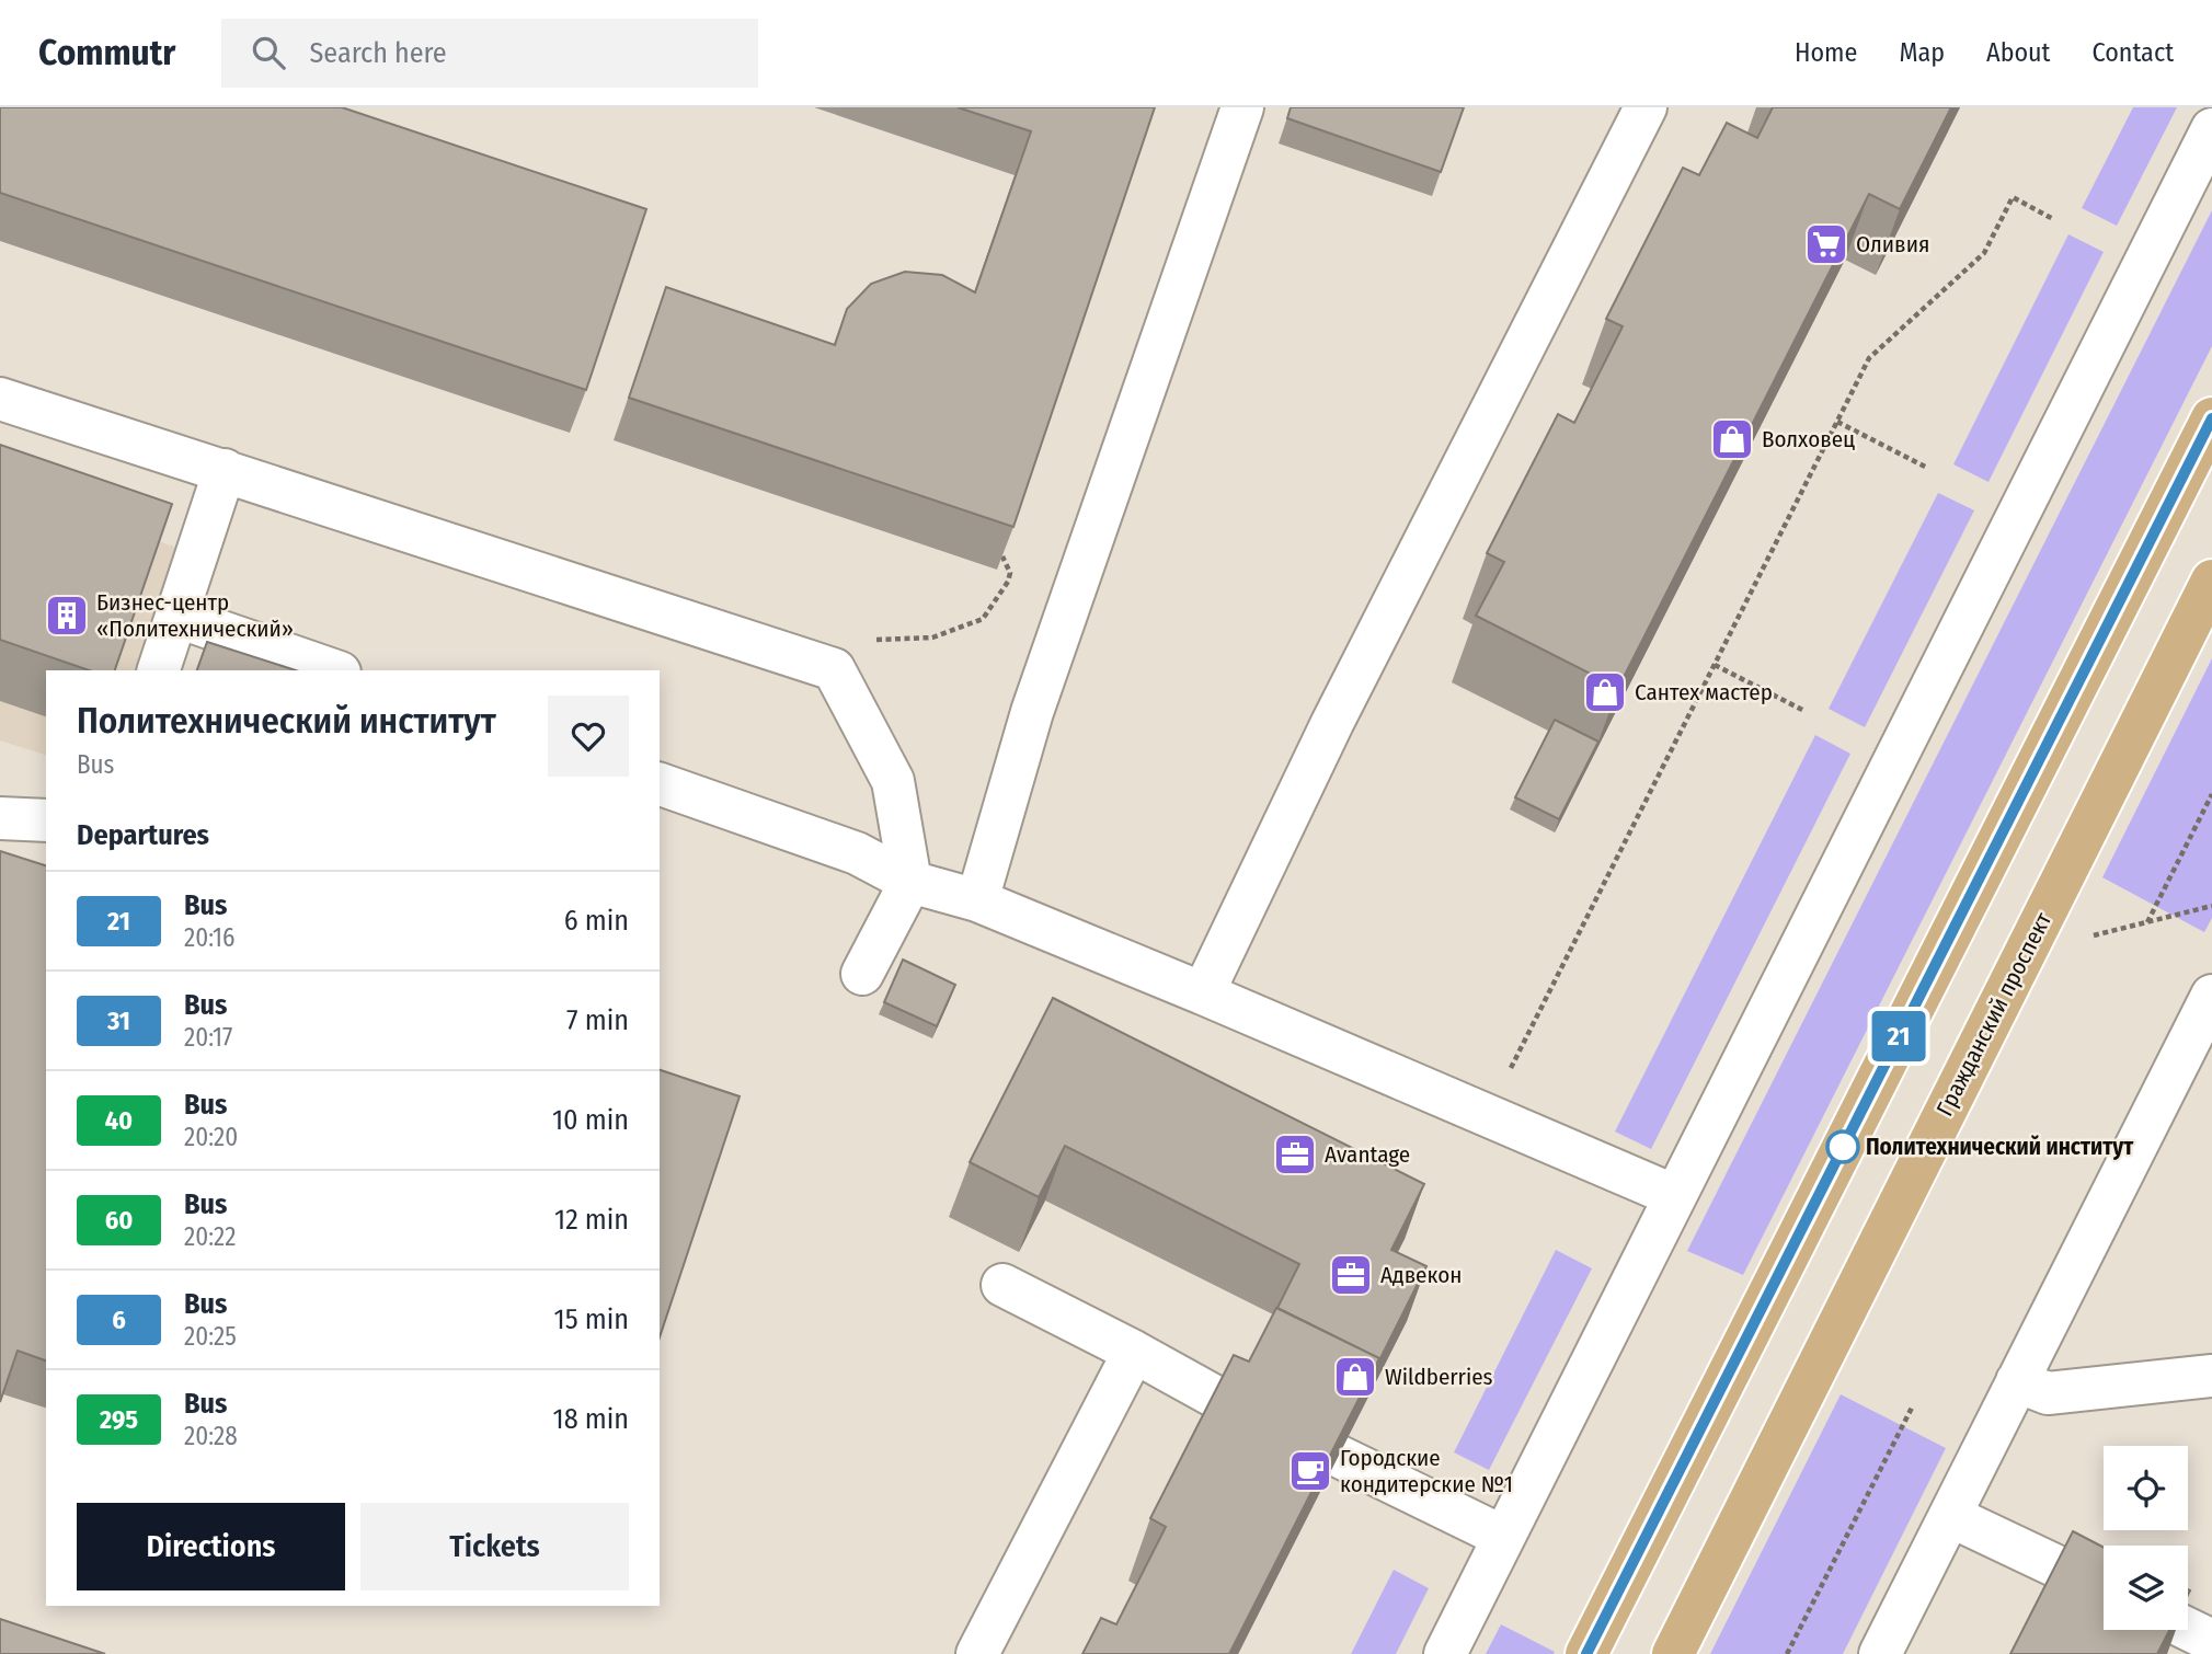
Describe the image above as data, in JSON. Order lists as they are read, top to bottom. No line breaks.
{"streets":{"main road":["Гражданский проспект"]},"places":{"supermarket":["Оливия"],"shop":["Волховец","Сантех мастер","Wildberries"],"building":["Бизнес-центр «Политехнический»"],"other":["Политехнический институт"],"office":["Avantage","Адвекон"],"cafe":["Городские кондитерские №1"]},"lines":["bus line 21"],"page":{"header":"Commutr","search":"Search here","nav":["Home","Map","About","Contact"],"on_map":"21","heading":[["Политехнический институт","Bus"],"Departures"],"list":[{"mark":"21","name":"Bus","note":"20:16","value":"6 min"},{"mark":"31","name":"Bus","note":"20:17","value":"7 min"},{"mark":"40","name":"Bus","note":"20:20","value":"10 min"},{"mark":"60","name":"Bus","note":"20:22","value":"12 min"},{"mark":"6","name":"Bus","note":"20:25","value":"15 min"},{"mark":"295","name":"Bus","note":"20:28","value":"18 min"}],"buttons":["Directions","Tickets"]}}
